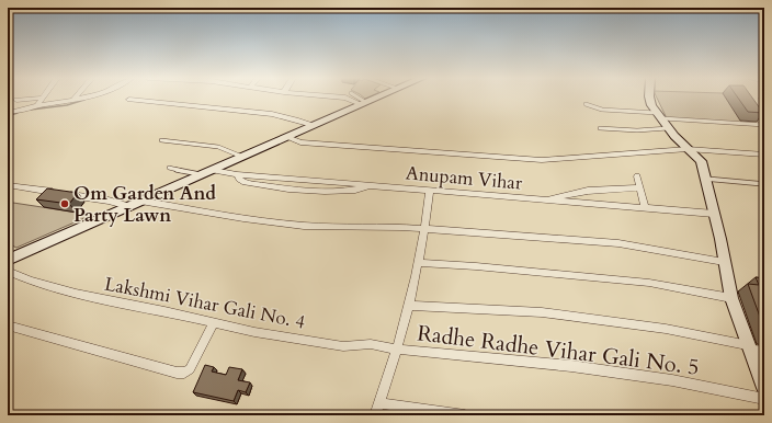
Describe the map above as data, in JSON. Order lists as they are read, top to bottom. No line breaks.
{"streets":{"street":["Anupam Vihar","Lakshmi Vihar Gali No. 4","Radhe Radhe Vihar Gali No. 5"]},"crossings":[["Lakshmi Vihar Gali No. 4","Radhe Radhe Vihar Gali No. 5"]],"places":["Om Garden And Party Lawn"]}
